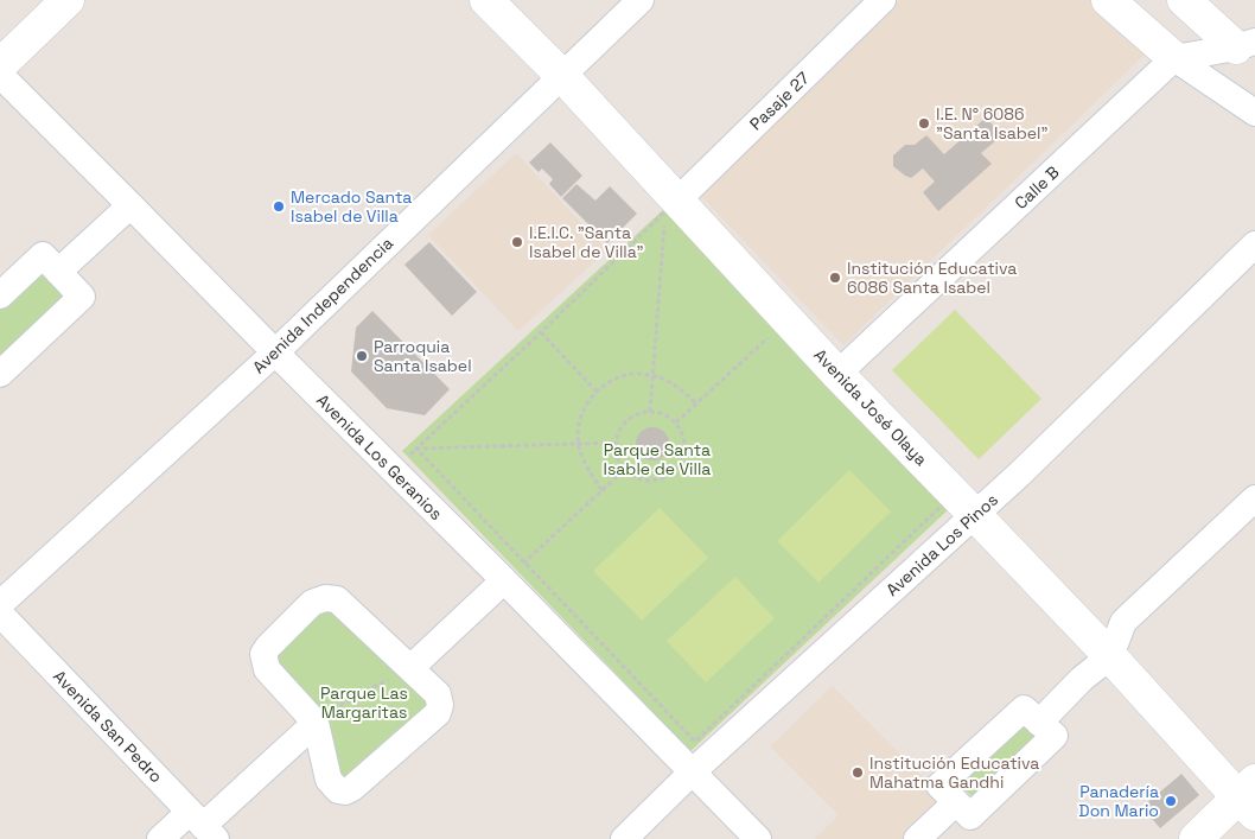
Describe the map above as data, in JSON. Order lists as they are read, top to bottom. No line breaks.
{"streets":{"main road":["Avenida José Olaya"],"street":["Pasaje 27","Calle B","Avenida Independencia","Avenida Los Geranios","Avenida Los Pinos","Avenida San Pedro"]},"crossings":[["Pasaje 27","Avenida José Olaya"],["Calle B","Avenida José Olaya"],["Avenida Independencia","Avenida José Olaya"],["Avenida Independencia","Avenida Los Geranios"],["Avenida José Olaya","Avenida Los Pinos"],["Avenida Los Geranios","Avenida Los Pinos"]],"parks":["Parque Santa Isable de Villa","Parque Las Margaritas"],"places":["I.E. N° 6086 \"Santa Isabel\"","Mercado Santa Isabel de Villa","I.E.I.C. \"Santa Isabel de Villa\"","Institución Educativa 6086 Santa Isabel","Parroquia Santa Isabel","Institución Educativa Mahatma Gandhi","Panadería Don Mario"]}
